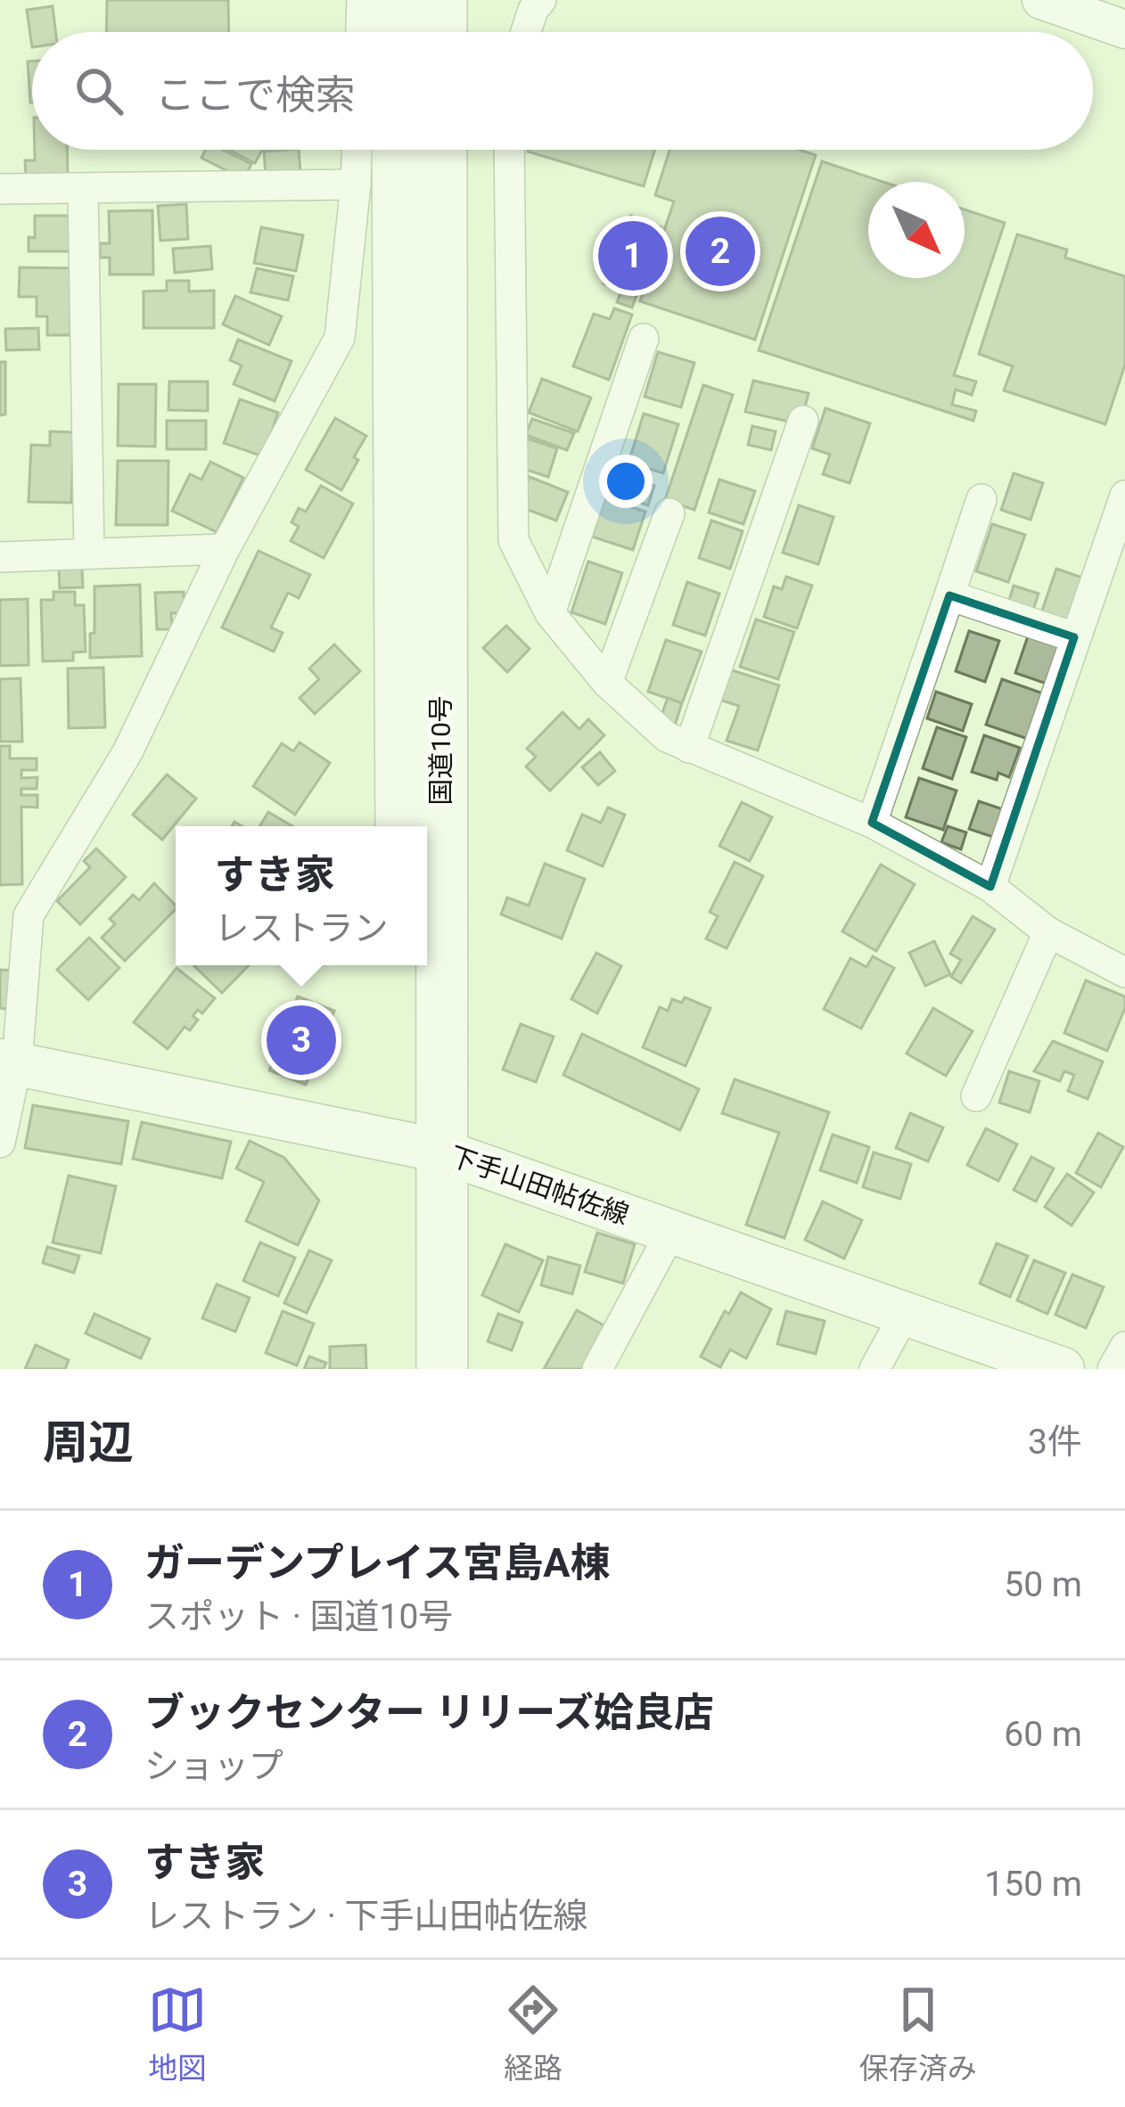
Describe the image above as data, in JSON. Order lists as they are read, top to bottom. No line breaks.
{"streets":{"highway":["国道10号"],"main road":["下手山田帖佐線"]},"crossings":[["国道10号","下手山田帖佐線"]],"north":"bottom right","page":{"search":"ここで検索","pins":["2","1","3"],"popup":["すき家","レストラン"],"heading":["周辺","3件"],"list":[{"mark":"1","name":"ガーデンプレイス宮島A棟","note":"スポット · 国道10号","value":"50 m"},{"mark":"2","name":"ブックセンター リリーズ姶良店","note":"ショップ","value":"60 m"},{"mark":"3","name":"すき家","note":"レストラン · 下手山田帖佐線","value":"150 m"}],"nav":["地図","経路","保存済み"]}}
